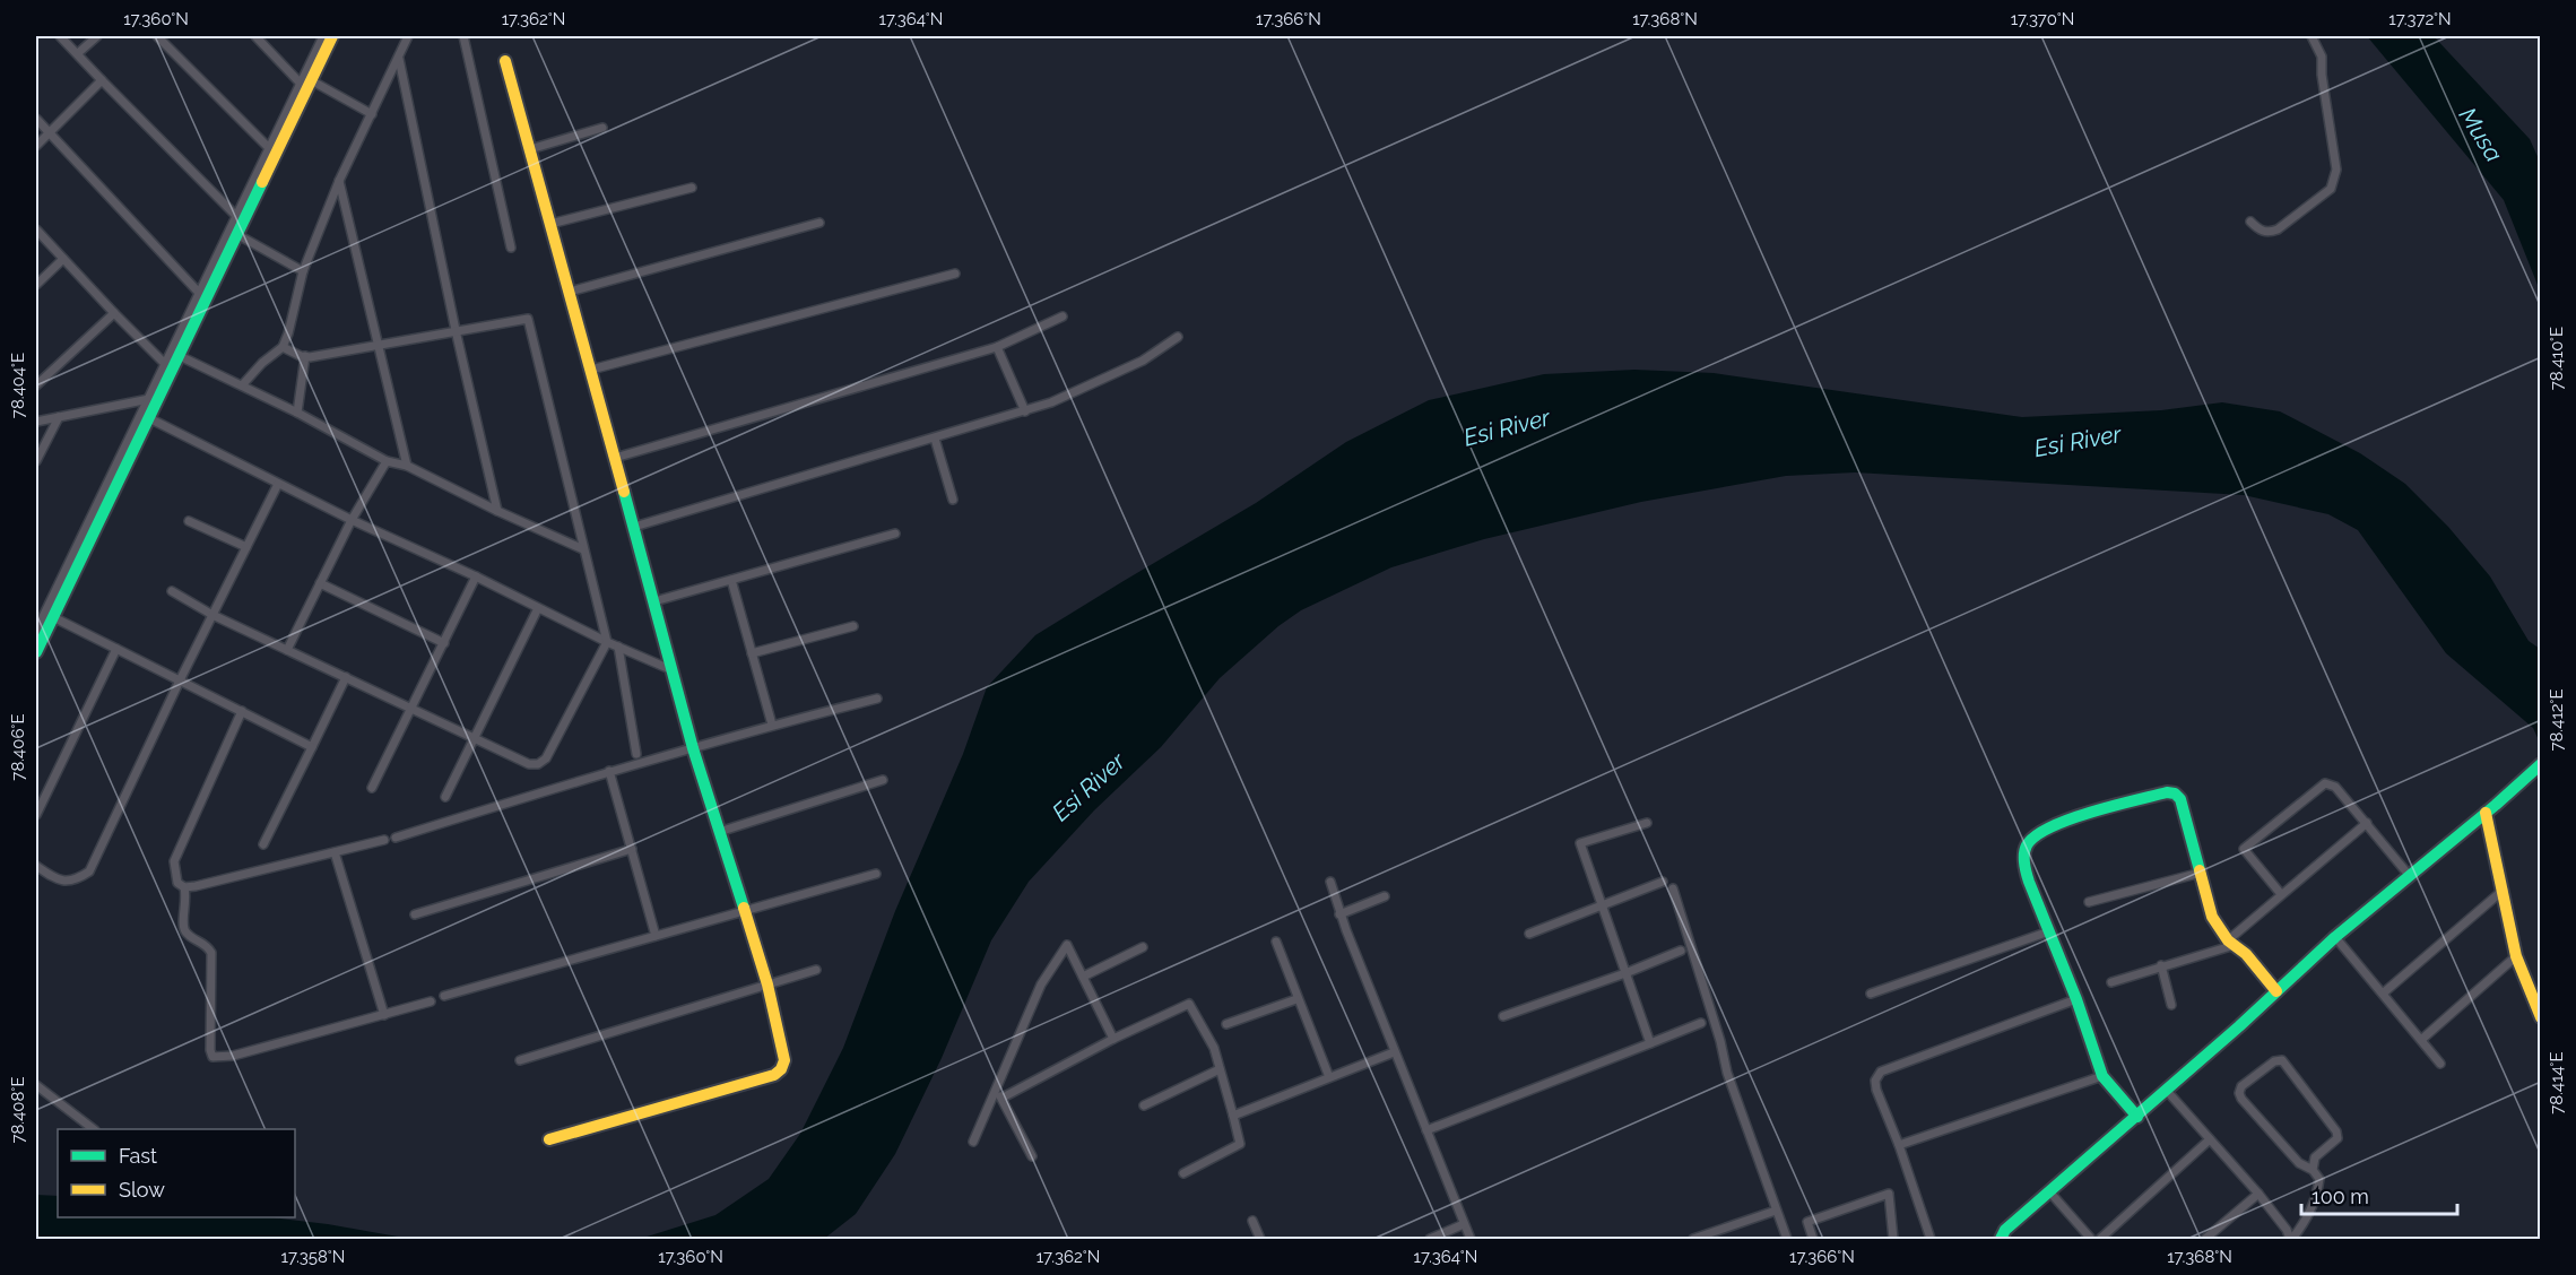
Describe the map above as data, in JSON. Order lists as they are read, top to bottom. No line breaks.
{"water":["Musa","Esi River"],"legend":["Fast","Slow"],"scale_bar":"100 m","coordinates":["17.360°N","17.362°N","17.364°N","17.366°N","17.368°N","17.370°N","17.372°N","78.410°E","78.404°E","78.412°E","78.406°E","78.414°E","78.408°E","17.358°N"]}
